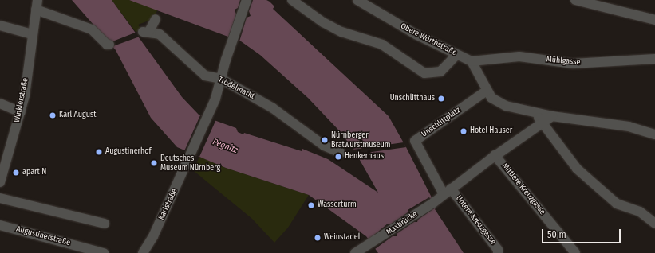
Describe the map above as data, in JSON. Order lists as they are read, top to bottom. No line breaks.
{"streets":{"street":["Obere Wörthstraße","Mühlgasse","Trödelmarkt","Winklerstraße","Unschlittplatz","Mittlere Kreuzgasse","Karlstraße","Untere Kreuzgasse","Maxbrücke","Augustinerstraße"]},"crossings":[["Obere Wörthstraße","Mühlgasse"],["Trödelmarkt","Karlstraße"],["Unschlittplatz","Untere Kreuzgasse"],["Unschlittplatz","Maxbrücke"],["Untere Kreuzgasse","Maxbrücke"]],"water":["Pegnitz"],"places":["Unschlitthaus","Karl August","Hotel Hauser","Nürnberger Bratwurstmuseum","Augustinerhof","Henkerhaus","Deutsches Museum Nürnberg","apart N","Wasserturm","Weinstadel"],"scale_bar":"50 m"}
